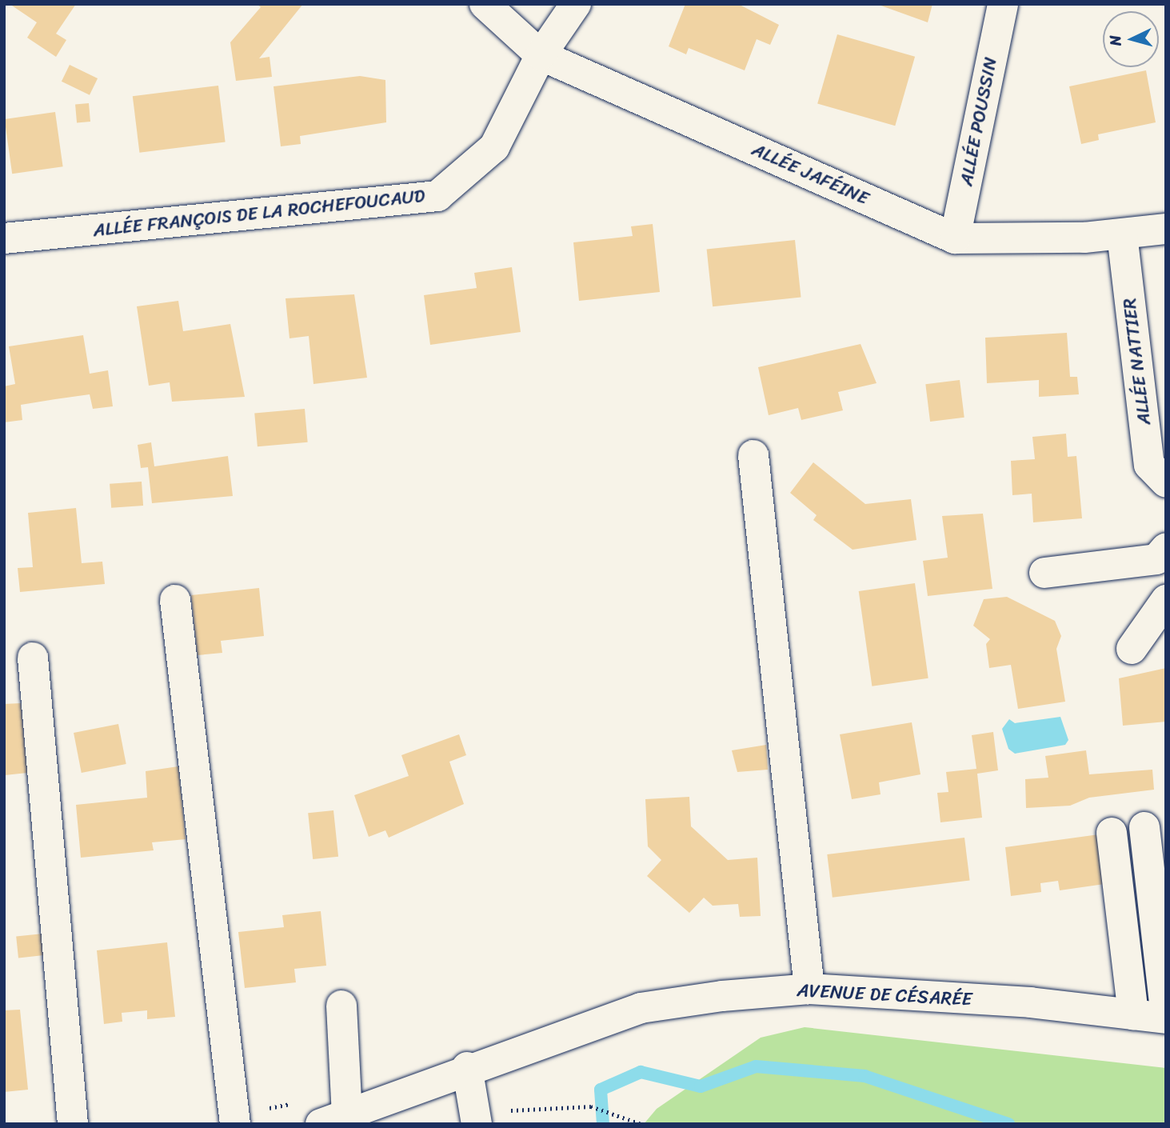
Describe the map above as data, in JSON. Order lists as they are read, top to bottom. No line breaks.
{"streets":{"street":["ALLÉE POUSSIN","ALLÉE JAFÉINE","ALLÉE FRANÇOIS DE LA ROCHEFOUCAUD","ALLÉE NATTIER","AVENUE DE CÉSARÉE"]},"crossings":[["ALLÉE POUSSIN","ALLÉE JAFÉINE"],["ALLÉE JAFÉINE","ALLÉE FRANÇOIS DE LA ROCHEFOUCAUD"],["ALLÉE JAFÉINE","ALLÉE NATTIER"]],"north":"left"}
